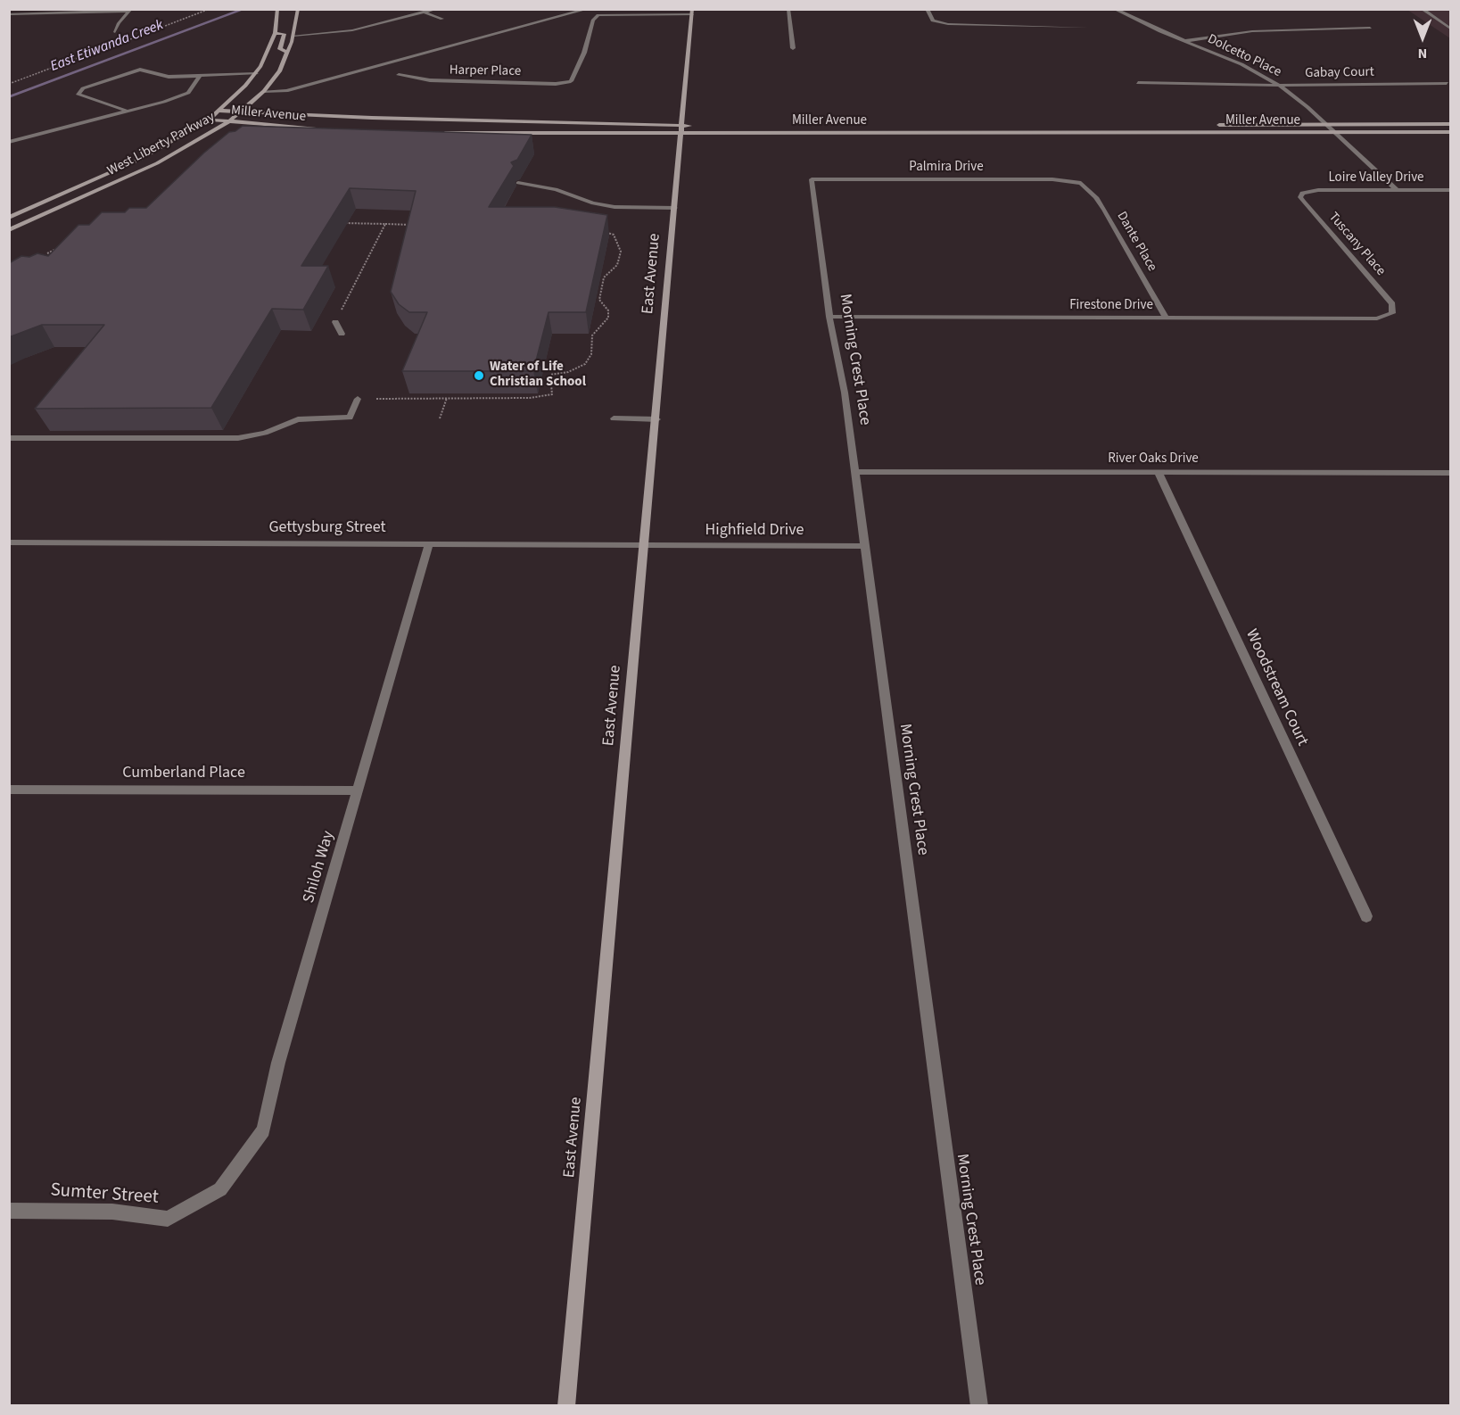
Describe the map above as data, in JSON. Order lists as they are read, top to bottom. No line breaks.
{"streets":{"main road":["Miller Avenue","West Liberty Parkway","East Avenue"],"street":["Dolcetto Place","Harper Place","Gabay Court","Palmira Drive","Loire Valley Drive","Dante Place","Tuscany Place","Firestone Drive","Morning Crest Place","River Oaks Drive","Gettysburg Street","Highfield Drive","Woodstream Court","Cumberland Place","Shiloh Way","Sumter Street"]},"crossings":[["Dolcetto Place","Gabay Court"],["Dolcetto Place","Miller Avenue"],["Dolcetto Place","Loire Valley Drive"],["Harper Place","East Avenue"],["Miller Avenue","West Liberty Parkway"],["Miller Avenue","East Avenue"],["Palmira Drive","Dante Place"],["Palmira Drive","Morning Crest Place"],["Loire Valley Drive","Tuscany Place"],["Dante Place","Firestone Drive"],["Tuscany Place","Firestone Drive"],["East Avenue","Gettysburg Street"],["East Avenue","Highfield Drive"],["Firestone Drive","Morning Crest Place"],["Morning Crest Place","River Oaks Drive"],["Morning Crest Place","Highfield Drive"],["River Oaks Drive","Woodstream Court"],["Gettysburg Street","Highfield Drive"],["Gettysburg Street","Shiloh Way"],["Cumberland Place","Shiloh Way"],["Shiloh Way","Sumter Street"]],"water":["East Etiwanda Creek"],"places":["Water of Life Christian School"],"north":"bottom"}
